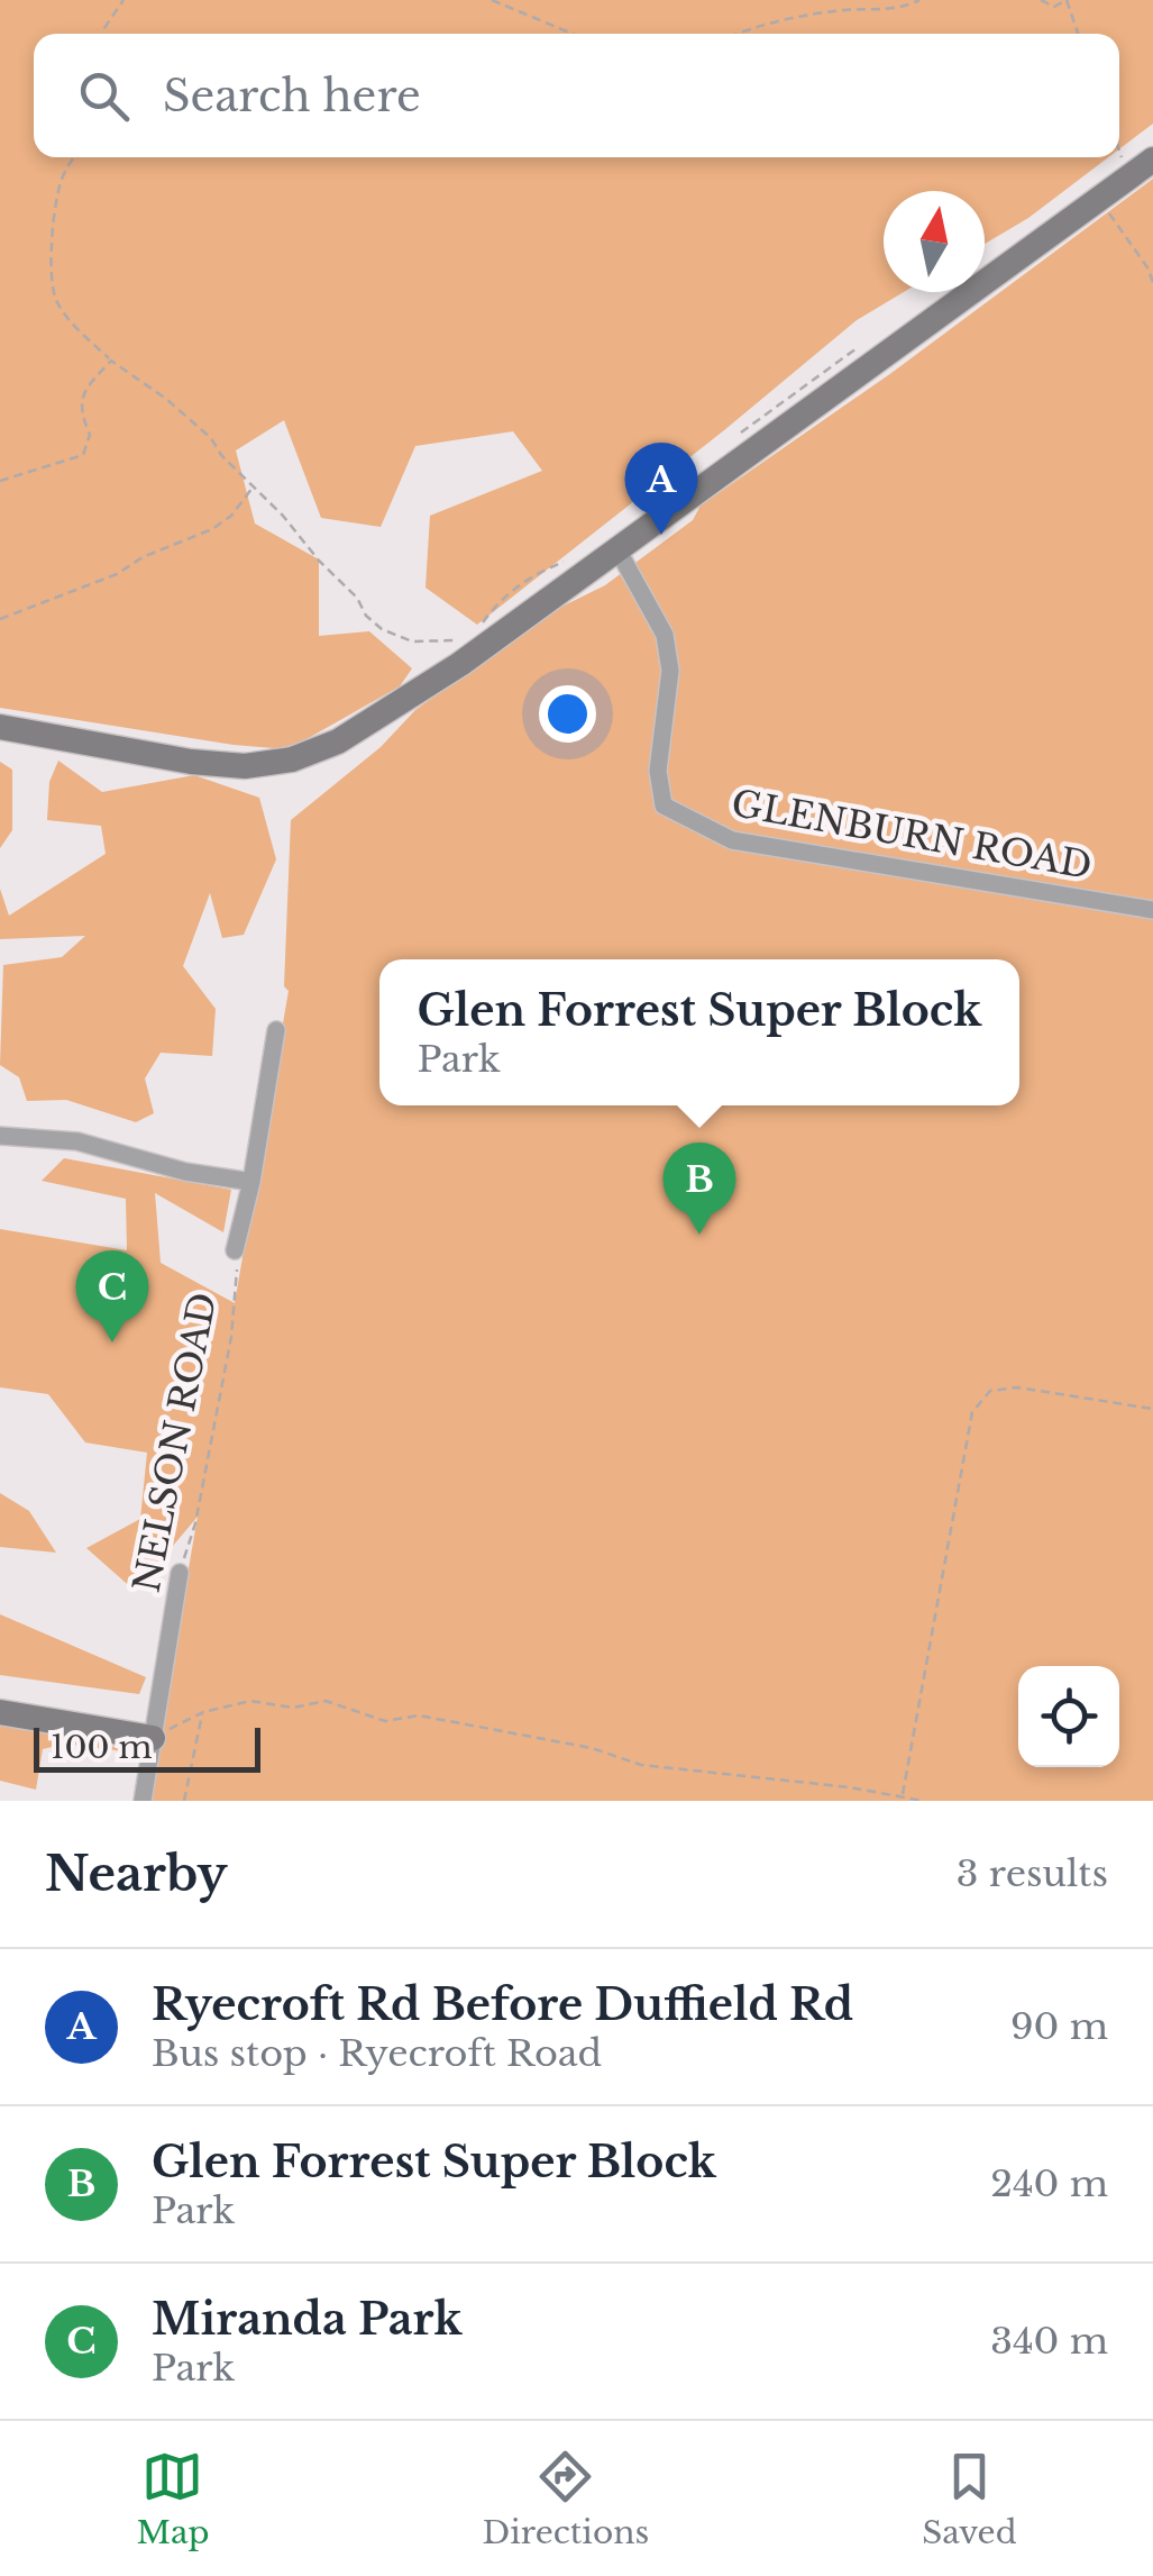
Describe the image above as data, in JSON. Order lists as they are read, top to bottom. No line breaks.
{"streets":{"street":["GLENBURN ROAD","NELSON ROAD"]},"scale_bar":"100 m","north":"top","page":{"search":"Search here","pins":["A","B","C"],"popup":["Glen Forrest Super Block","Park"],"scale":"100 m","heading":["Nearby","3 results"],"list":[{"mark":"A","name":"Ryecroft Rd Before Duffield Rd","note":"Bus stop · Ryecroft Road","value":"90 m"},{"mark":"B","name":"Glen Forrest Super Block","note":"Park","value":"240 m"},{"mark":"C","name":"Miranda Park","note":"Park","value":"340 m"}],"nav":["Map","Directions","Saved"]}}
